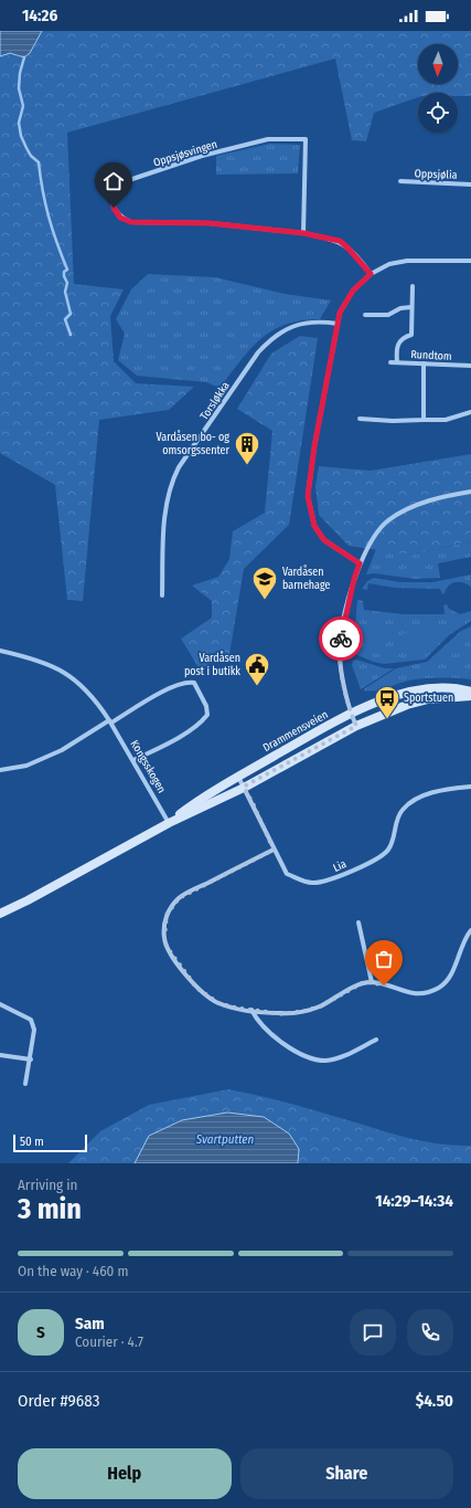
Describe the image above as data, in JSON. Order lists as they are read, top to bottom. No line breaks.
{"streets":{"main road":["Drammensveien"],"street":["Oppsjøsvingen","Oppsjølia","Rundtom","Torsløkka","Kongsskogen","Lia"]},"crossings":[["Drammensveien","Kongsskogen"],["Drammensveien","Lia"]],"water":["Svartputten"],"places":{"building":["Vardåsen bo- og omsorgssenter"],"school or university":["Vardåsen barnehage"],"public building":["Vardåsen post i butikk"],"bus stop":["Sportstuen"]},"scale_bar":"50 m","north":"bottom","page":{"status":"14:26","scale":"50 m","heading":["3 min","Arriving in","14:29–14:34"],"panel":["Sam","Courier · 4.7","Order #9683","$4.50"],"bar":"On the way · 460 m","round":"S","buttons":["Help","Share"]}}
